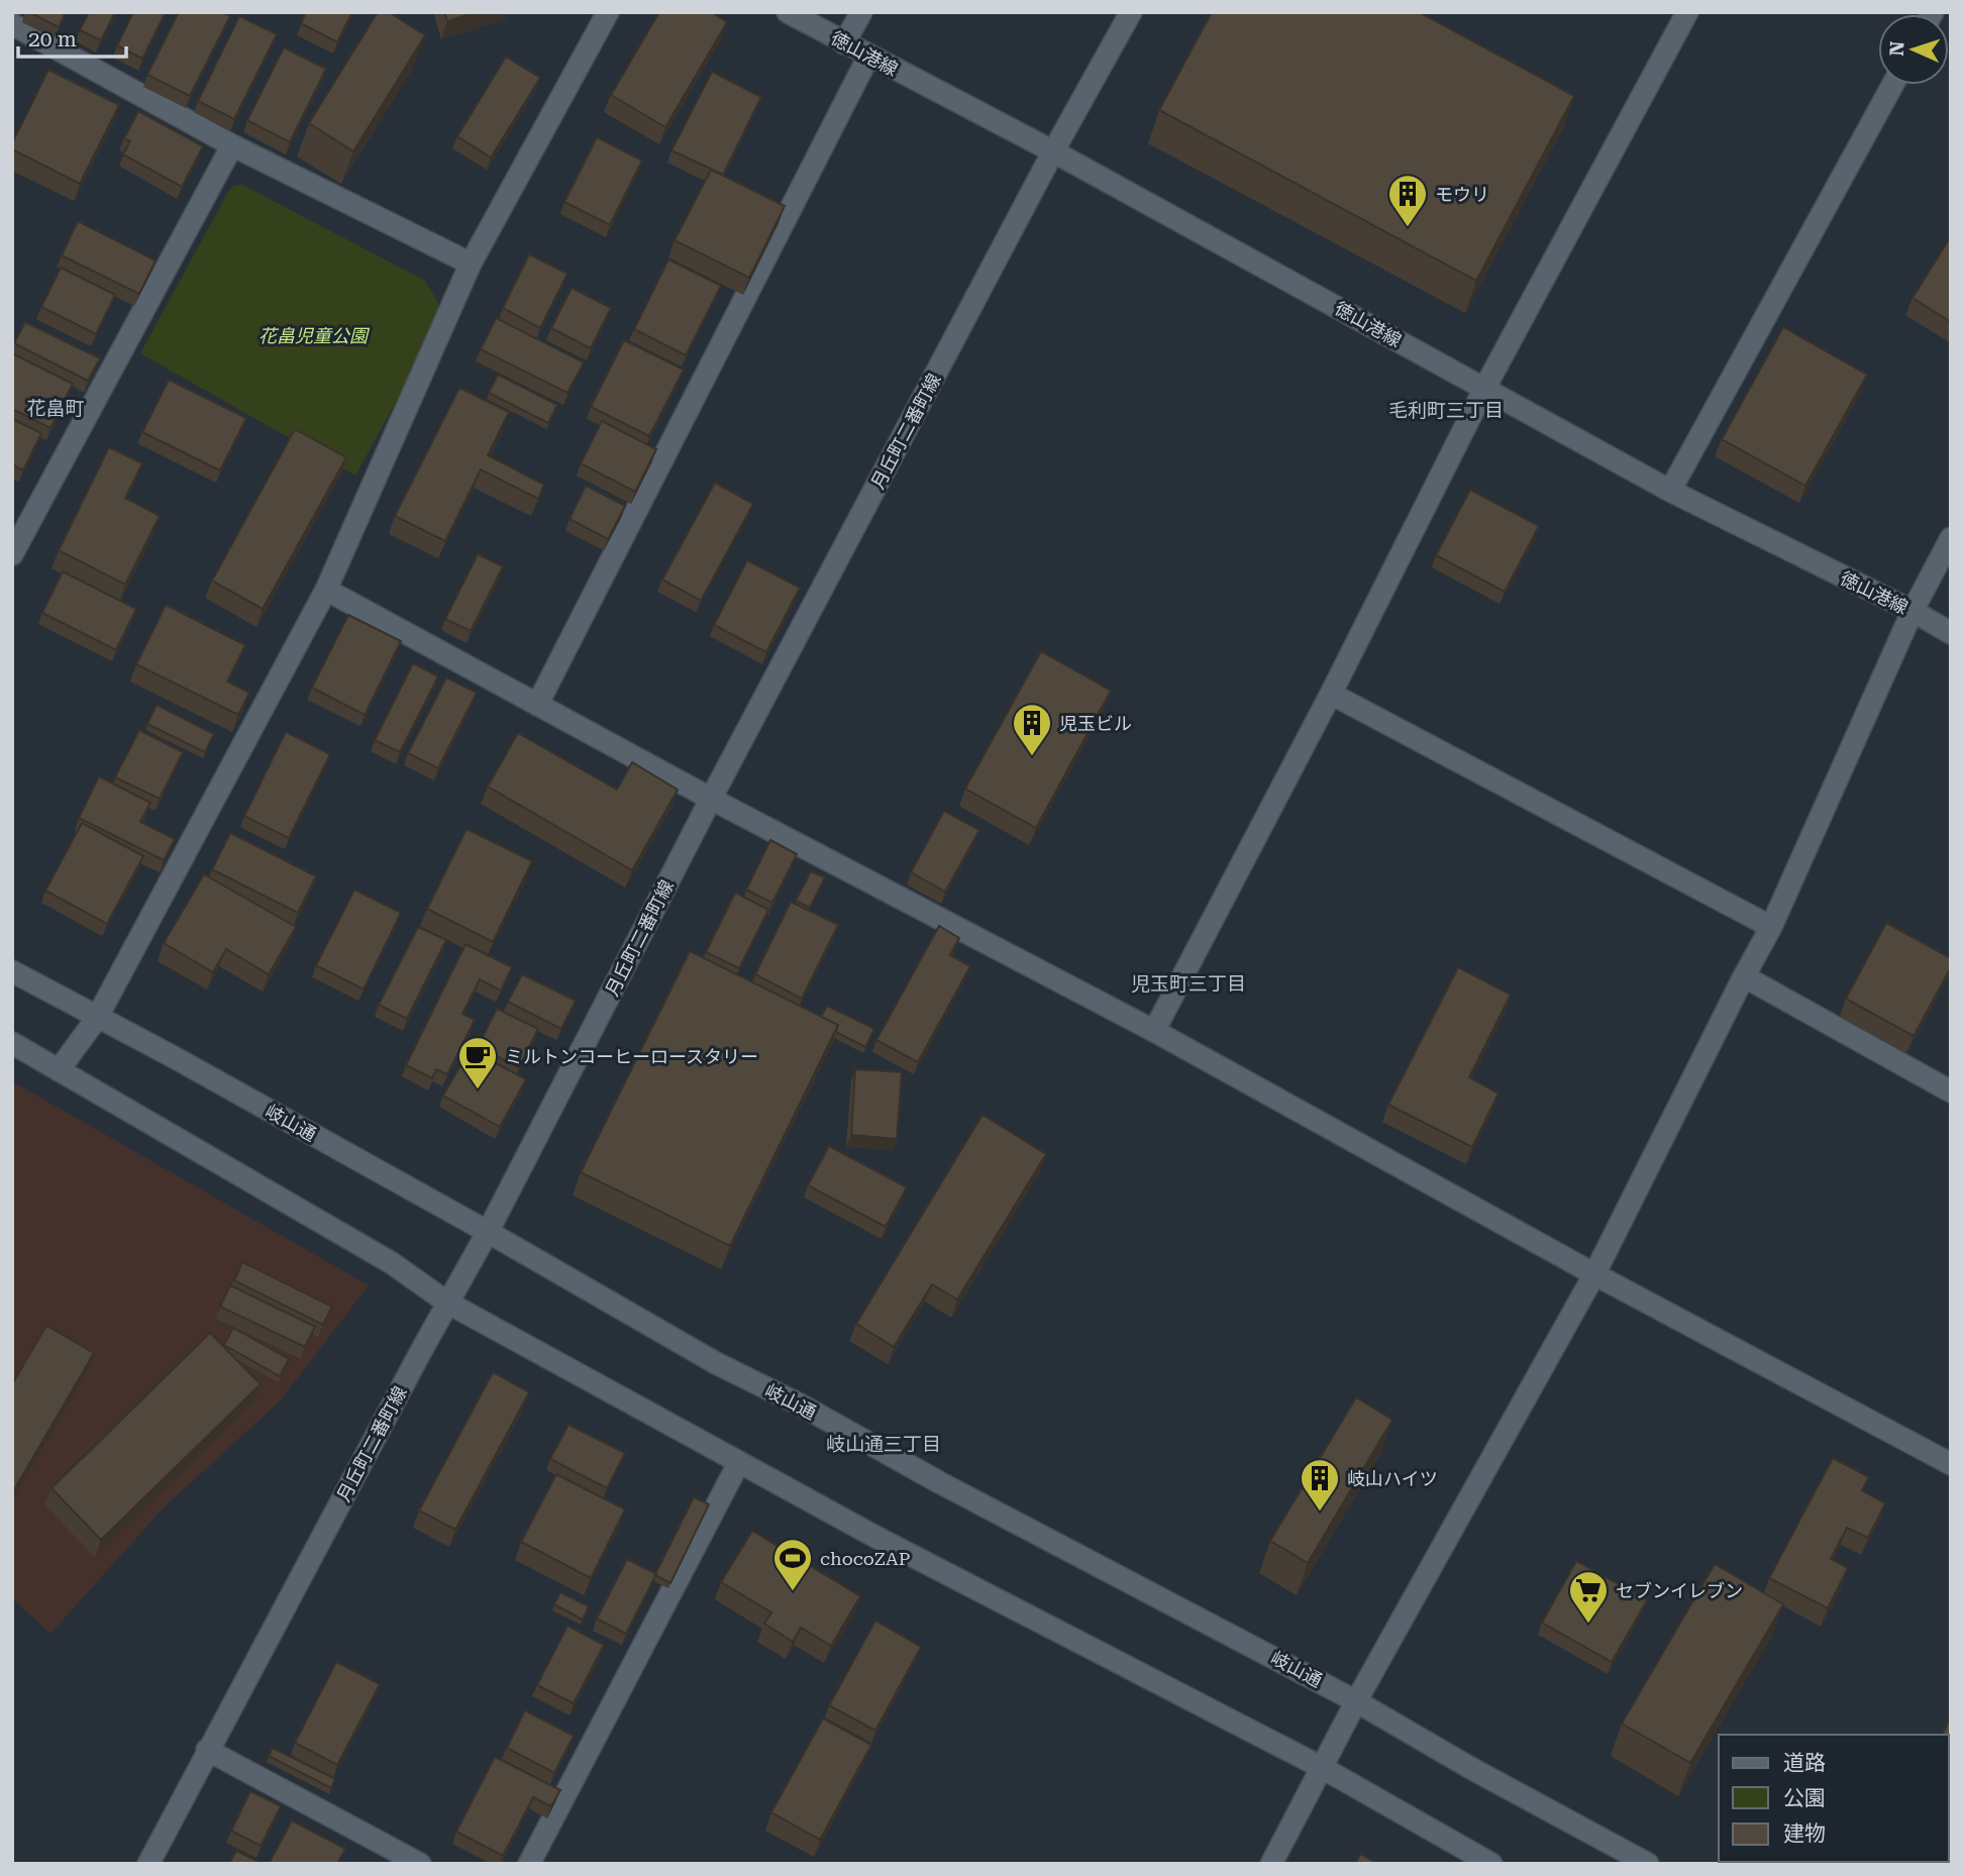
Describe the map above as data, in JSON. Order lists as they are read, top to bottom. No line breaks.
{"streets":{"street":["徳山港線","月丘町二番町線","岐山通"]},"crossings":[["徳山港線","月丘町二番町線"],["月丘町二番町線","岐山通"]],"districts":["花畠町","毛利町三丁目","児玉町三丁目","岐山通三丁目"],"parks":["花畠児童公園"],"places":{"building":["モウリ","児玉ビル","岐山ハイツ"],"cafe":["ミルトンコーヒーロースタリー"],"sports":["chocoZAP"],"supermarket":["セブンイレブン"]},"legend":["道路","公園","建物"],"scale_bar":"20 m","north":"left"}
